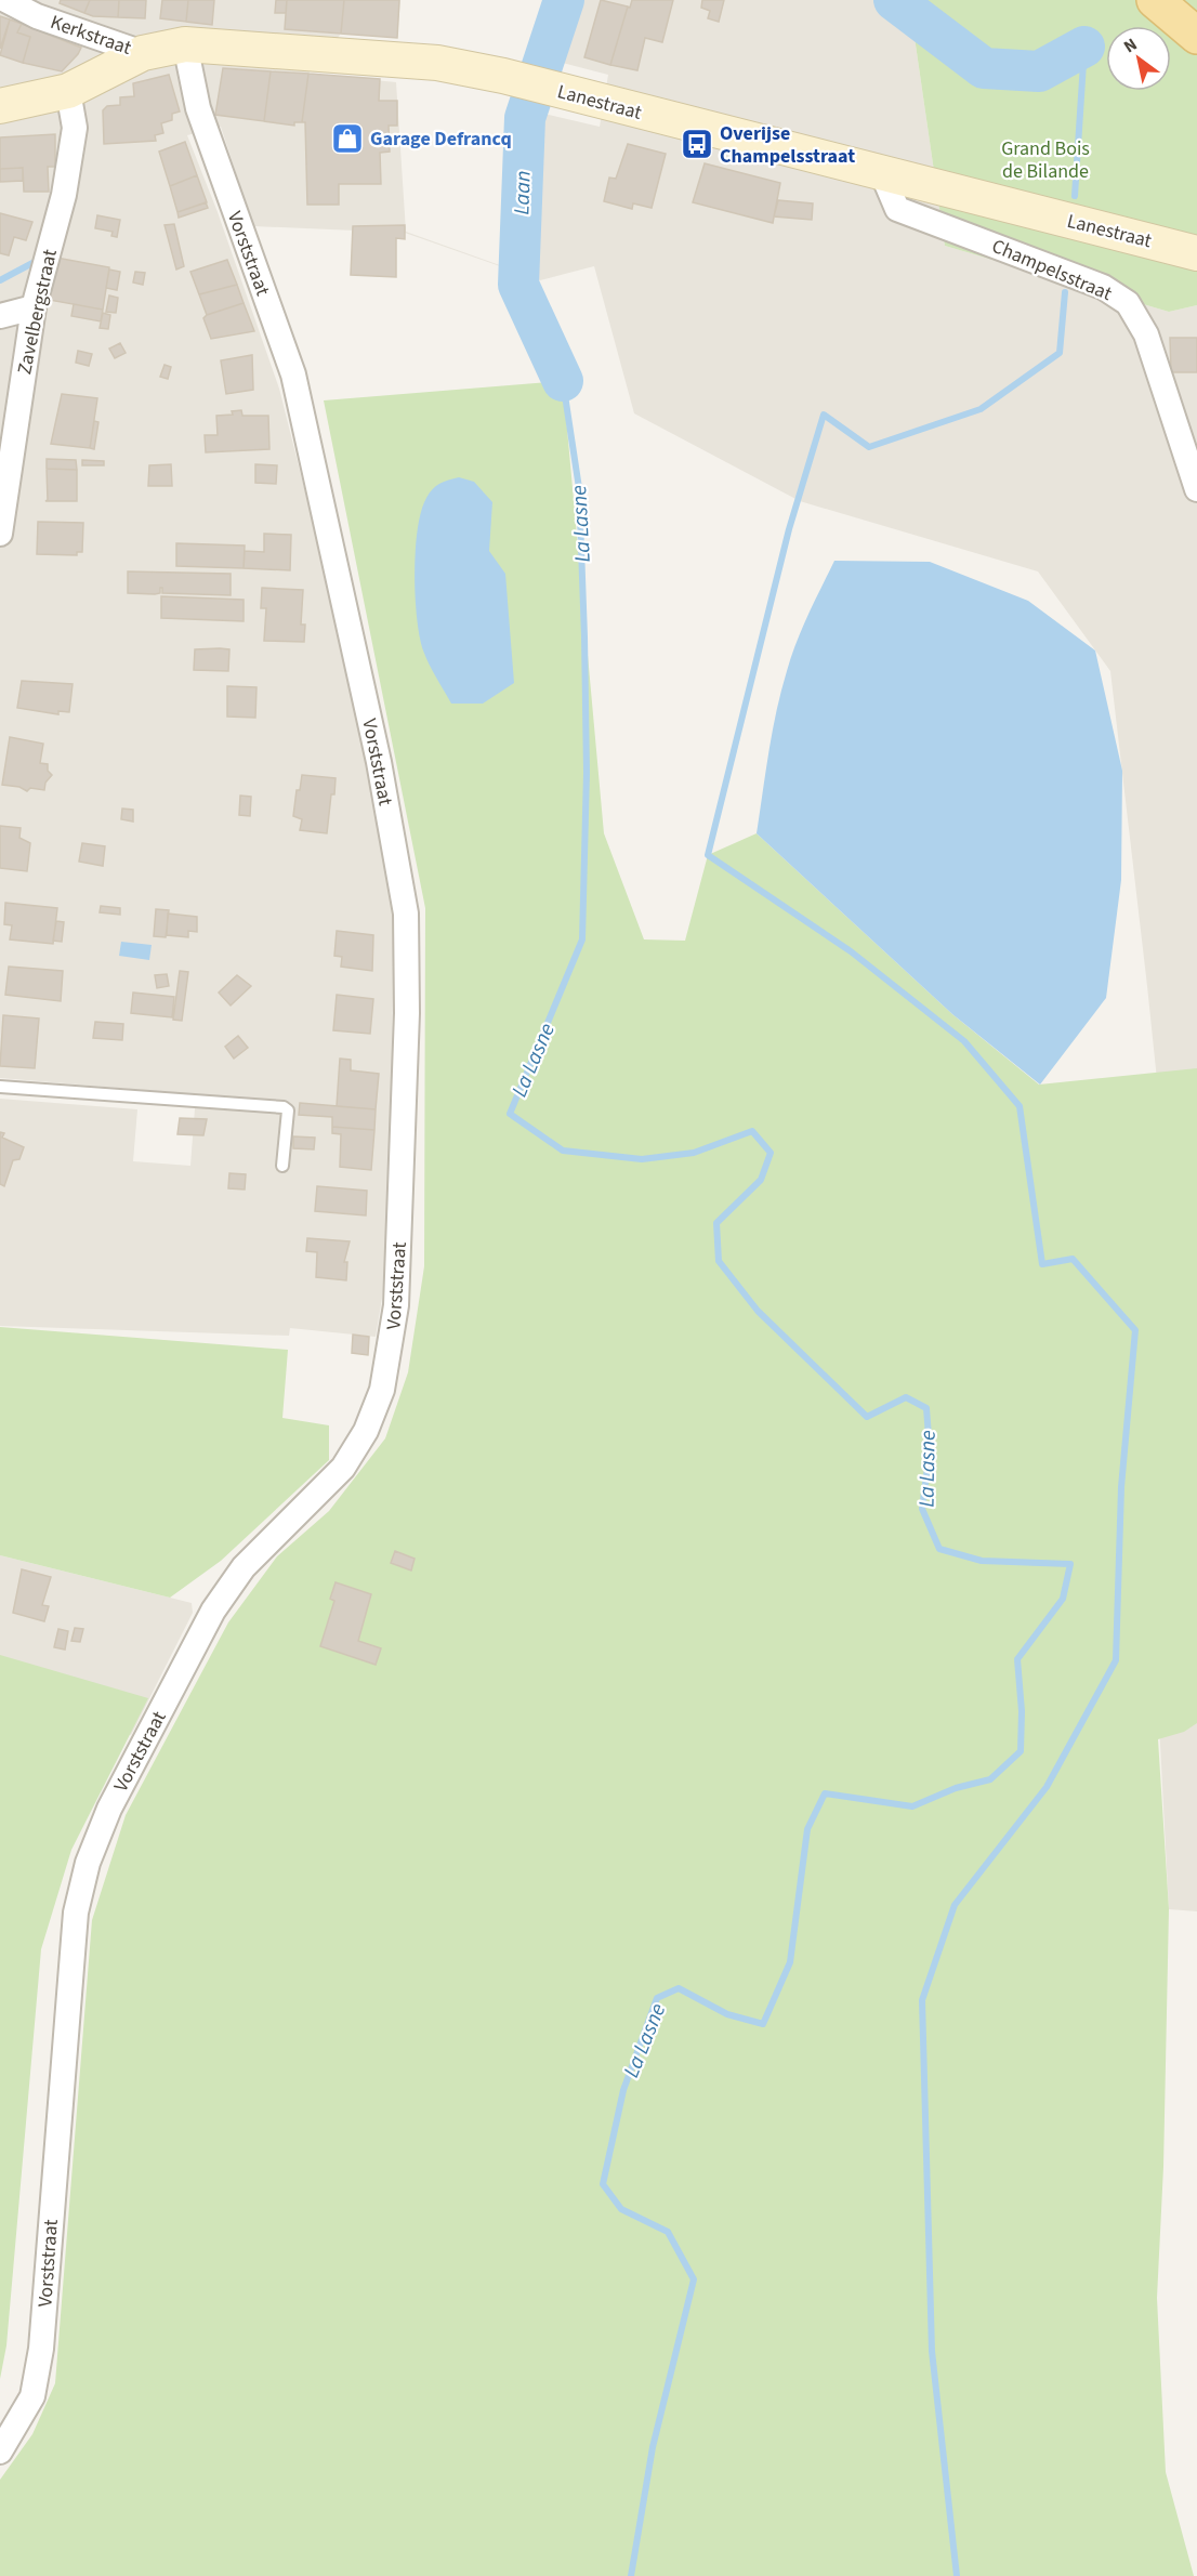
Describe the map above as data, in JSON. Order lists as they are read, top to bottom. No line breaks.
{"streets":{"street":["Kerkstraat","Lanestraat","Vorststraat","Champelsstraat","Zavelbergstraat"]},"crossings":[["Kerkstraat","Lanestraat"],["Lanestraat","Vorststraat"],["Lanestraat","Champelsstraat"],["Lanestraat","Zavelbergstraat"]],"water":["Laan","La Lasne"],"parks":["Grand Bois de Bilande"],"places":{"shop":["Garage Defrancq"],"bus stop":["Overijse Champelsstraat"]},"north":"top left"}
